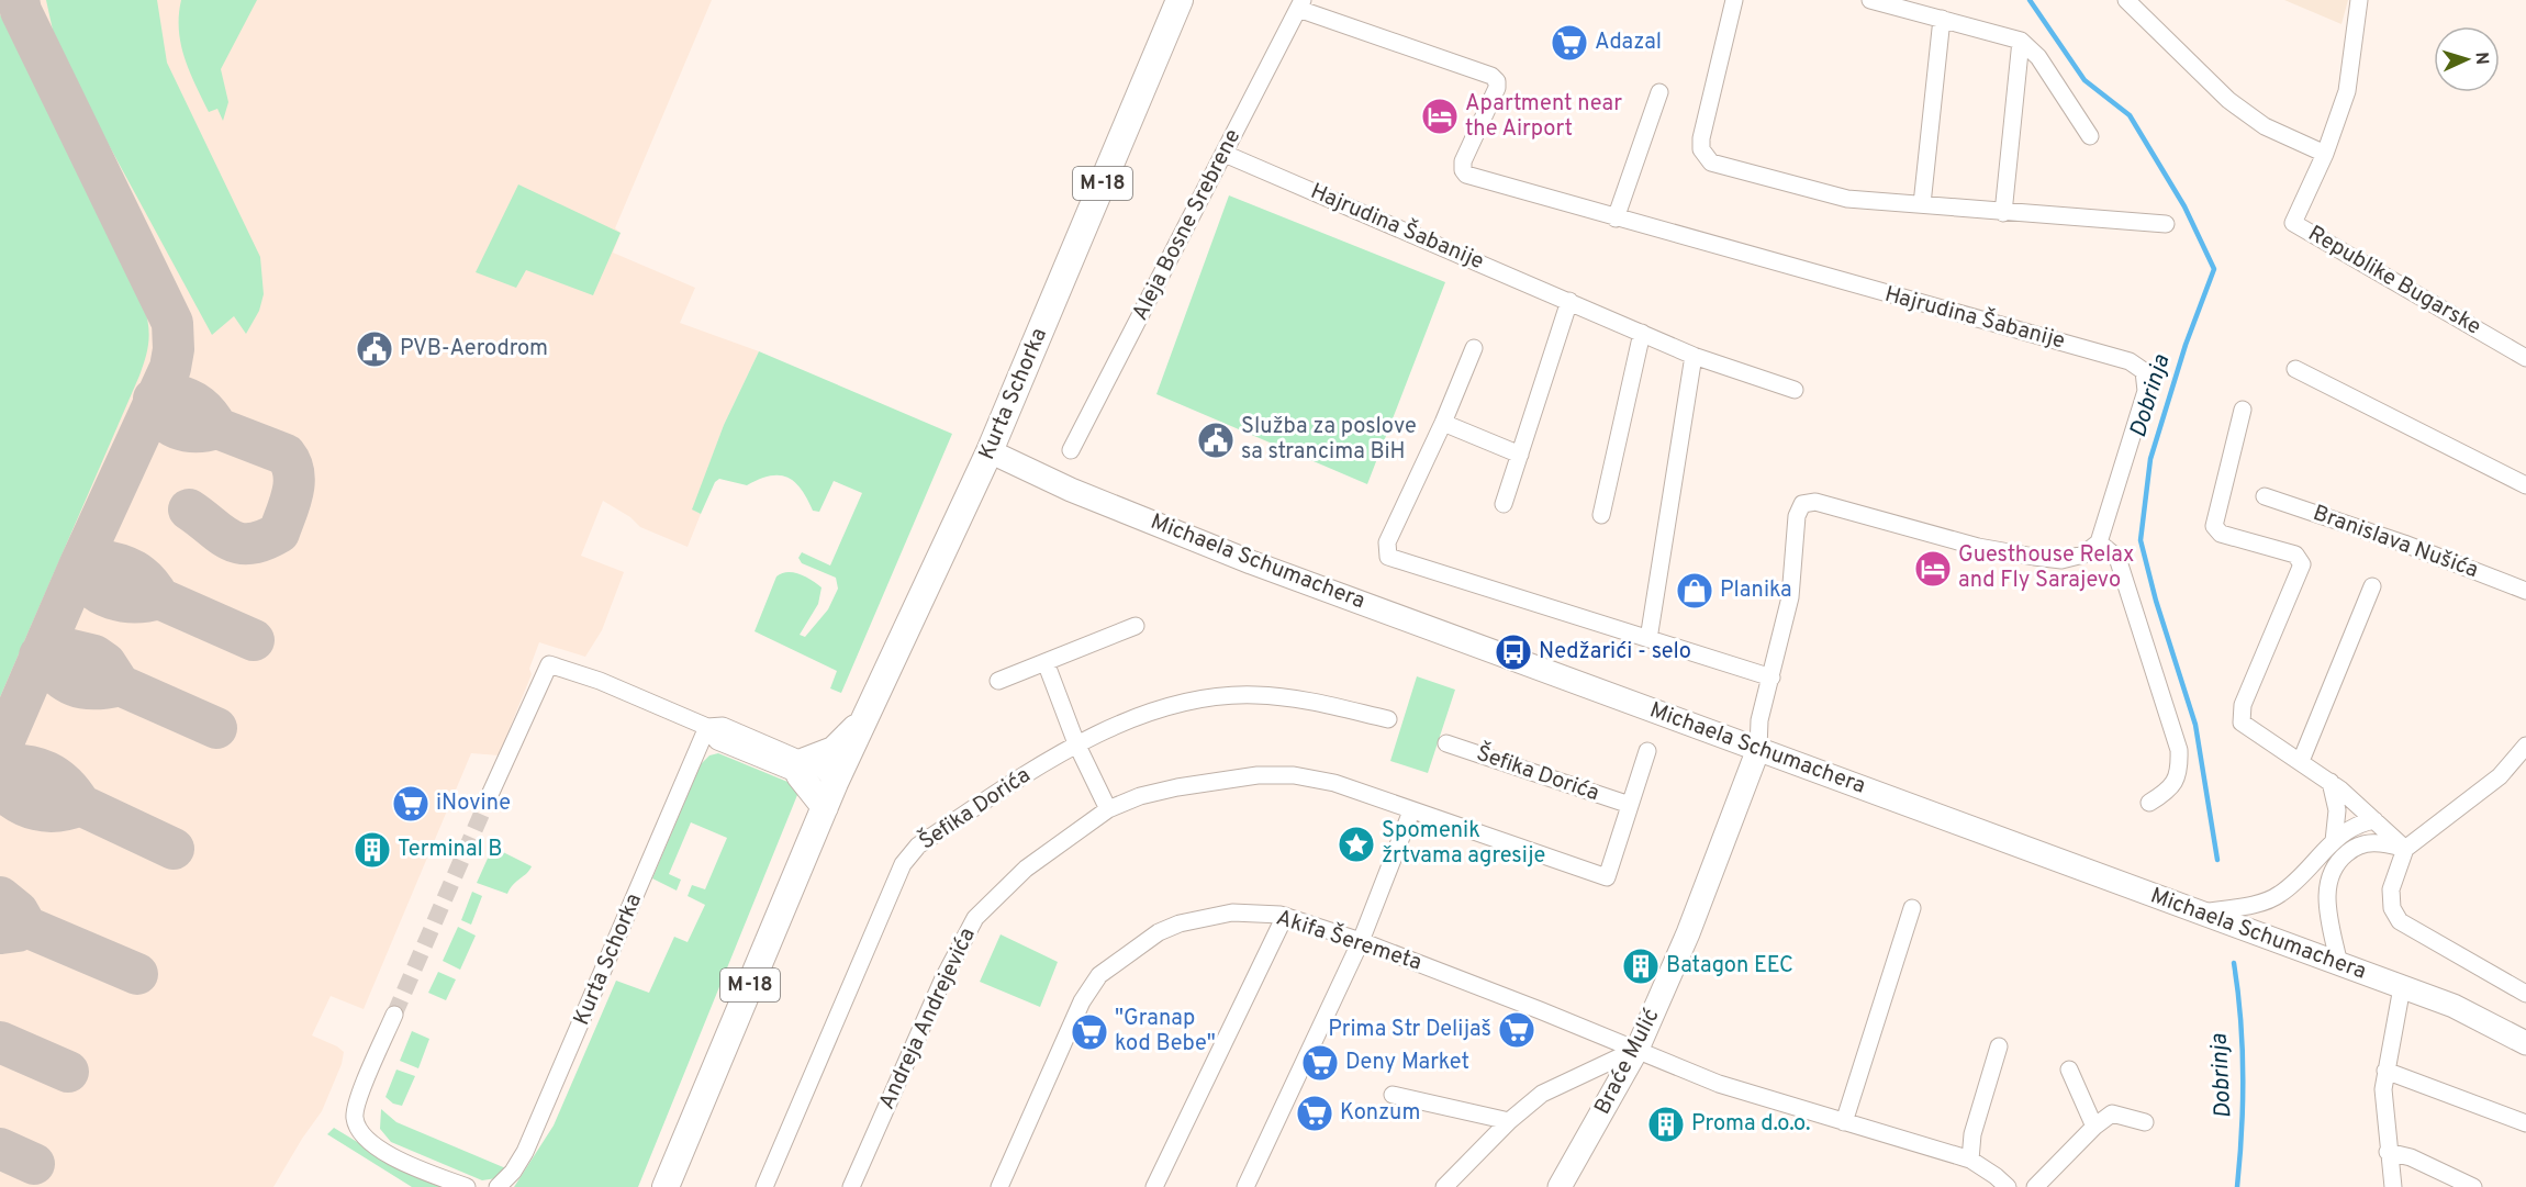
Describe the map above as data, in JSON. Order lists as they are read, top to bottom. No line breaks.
{"streets":{"main road":["M-18","Kurta Schorka","Michaela Schumachera","Braće Mulić"],"street":["Aleja Bosne Srebrene","Hajrudina Šabanije","Republike Bugarske","Branislava Nušića","Šefika Dorića","Akifa Šeremeta","Andreja Andrejevića"]},"crossings":[["Aleja Bosne Srebrene","Hajrudina Šabanije"],["Kurta Schorka","Michaela Schumachera"],["Michaela Schumachera","Braće Mulić"],["Šefika Dorića","Andreja Andrejevića"],["Akifa Šeremeta","Braće Mulić"]],"water":["Dobrinja"],"places":{"supermarket":["Adazal","iNovine","Prima Str Delijaš","\"Granap kod Bebe\"","Deny Market","Konzum"],"hotel":["Apartment near the Airport","Guesthouse Relax and Fly Sarajevo"],"public building":["PVB-Aerodrom","Služba za poslove sa strancima BiH"],"shop":["Planika"],"bus stop":["Nedžarići - selo"],"place":["Spomenik žrtvama agresije"],"building":["Terminal B","Batagon EEC","Proma d.o.o."]},"north":"right"}
